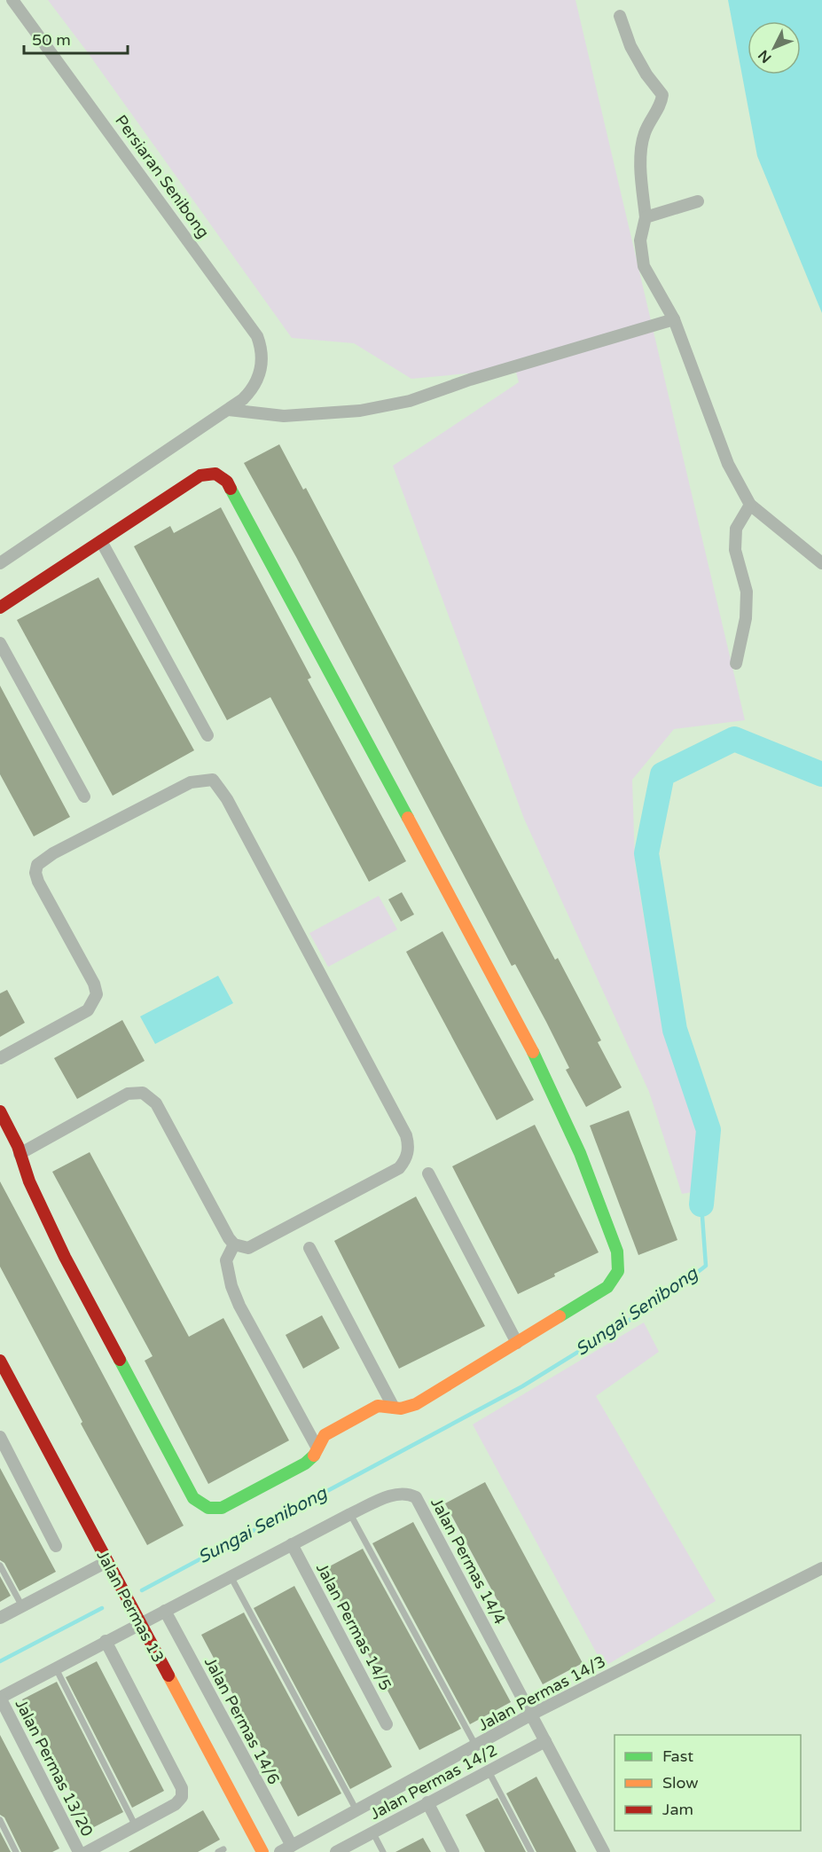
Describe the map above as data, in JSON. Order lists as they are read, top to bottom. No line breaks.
{"streets":{"street":["Persiaran Senibong","Jalan Permas 14/4","Jalan Permas 13","Jalan Permas 14/5","Jalan Permas 14/3","Jalan Permas 14/6","Jalan Permas 13/20","Jalan Permas 14/2"]},"crossings":[["Jalan Permas 14/4","Jalan Permas 13"],["Jalan Permas 14/4","Jalan Permas 14/5"],["Jalan Permas 14/4","Jalan Permas 14/3"],["Jalan Permas 14/4","Jalan Permas 14/6"],["Jalan Permas 14/4","Jalan Permas 13/20"],["Jalan Permas 14/3","Jalan Permas 14/6"]],"water":["Sungai Senibong"],"legend":["Fast","Slow","Jam"],"scale_bar":"50 m","north":"bottom left"}
